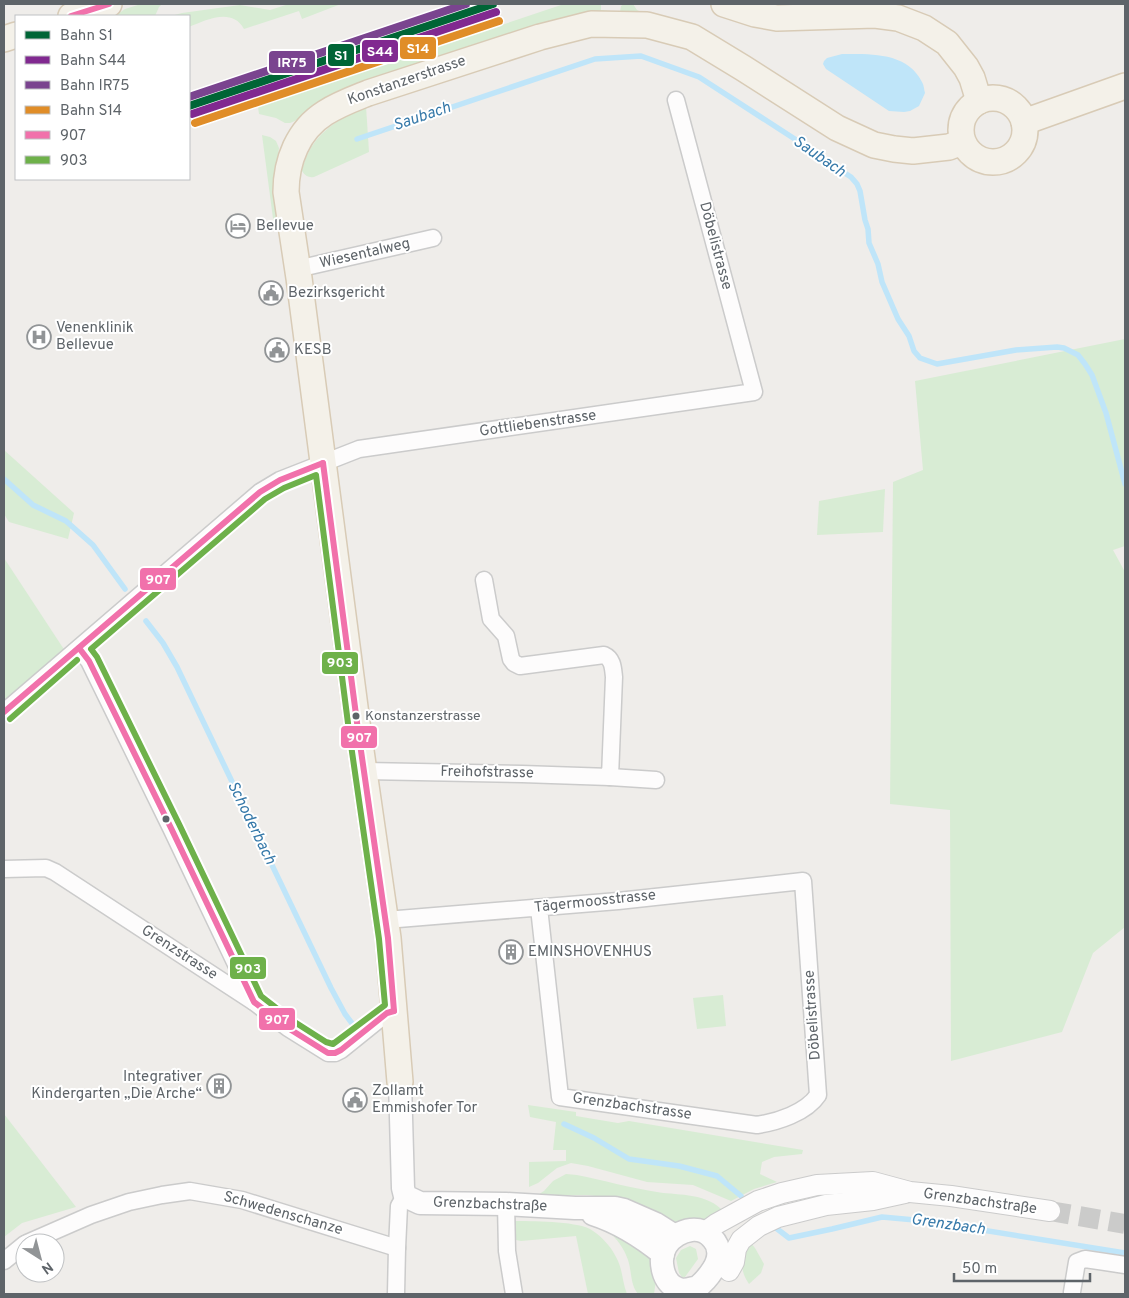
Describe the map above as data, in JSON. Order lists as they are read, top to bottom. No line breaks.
{"streets":{"main road":["Konstanzerstrasse","Grenzbachstraße"],"street":["Döbelistrasse","Wiesentalweg","Gottliebenstrasse","Freihofstrasse","Tägermoosstrasse","Grenzstrasse","Grenzbachstrasse","Schwedenschanze"]},"crossings":[["Konstanzerstrasse","Wiesentalweg"],["Konstanzerstrasse","Gottliebenstrasse"],["Konstanzerstrasse","Freihofstrasse"],["Konstanzerstrasse","Tägermoosstrasse"],["Konstanzerstrasse","Grenzstrasse"],["Döbelistrasse","Gottliebenstrasse"],["Döbelistrasse","Tägermoosstrasse"],["Döbelistrasse","Grenzbachstrasse"],["Tägermoosstrasse","Grenzbachstrasse"]],"water":["Saubach","Schoderbach","Grenzbach"],"places":{"hotel":["Bellevue"],"public building":["Bezirksgericht","KESB","Zollamt Emmishofer Tor"],"hospital":["Venenklinik Bellevue"],"other":["Konstanzerstrasse"],"building":["EMINSHOVENHUS","Integrativer Kindergarten „Die Arche“"]},"lines":["rail line S1","rail line IR75","transit line 907","rail line S44","rail line S14","transit line 903"],"legend":["Bahn S1","Bahn S44","Bahn IR75","Bahn S14","907","903"],"scale_bar":"50 m","north":"bottom right"}
